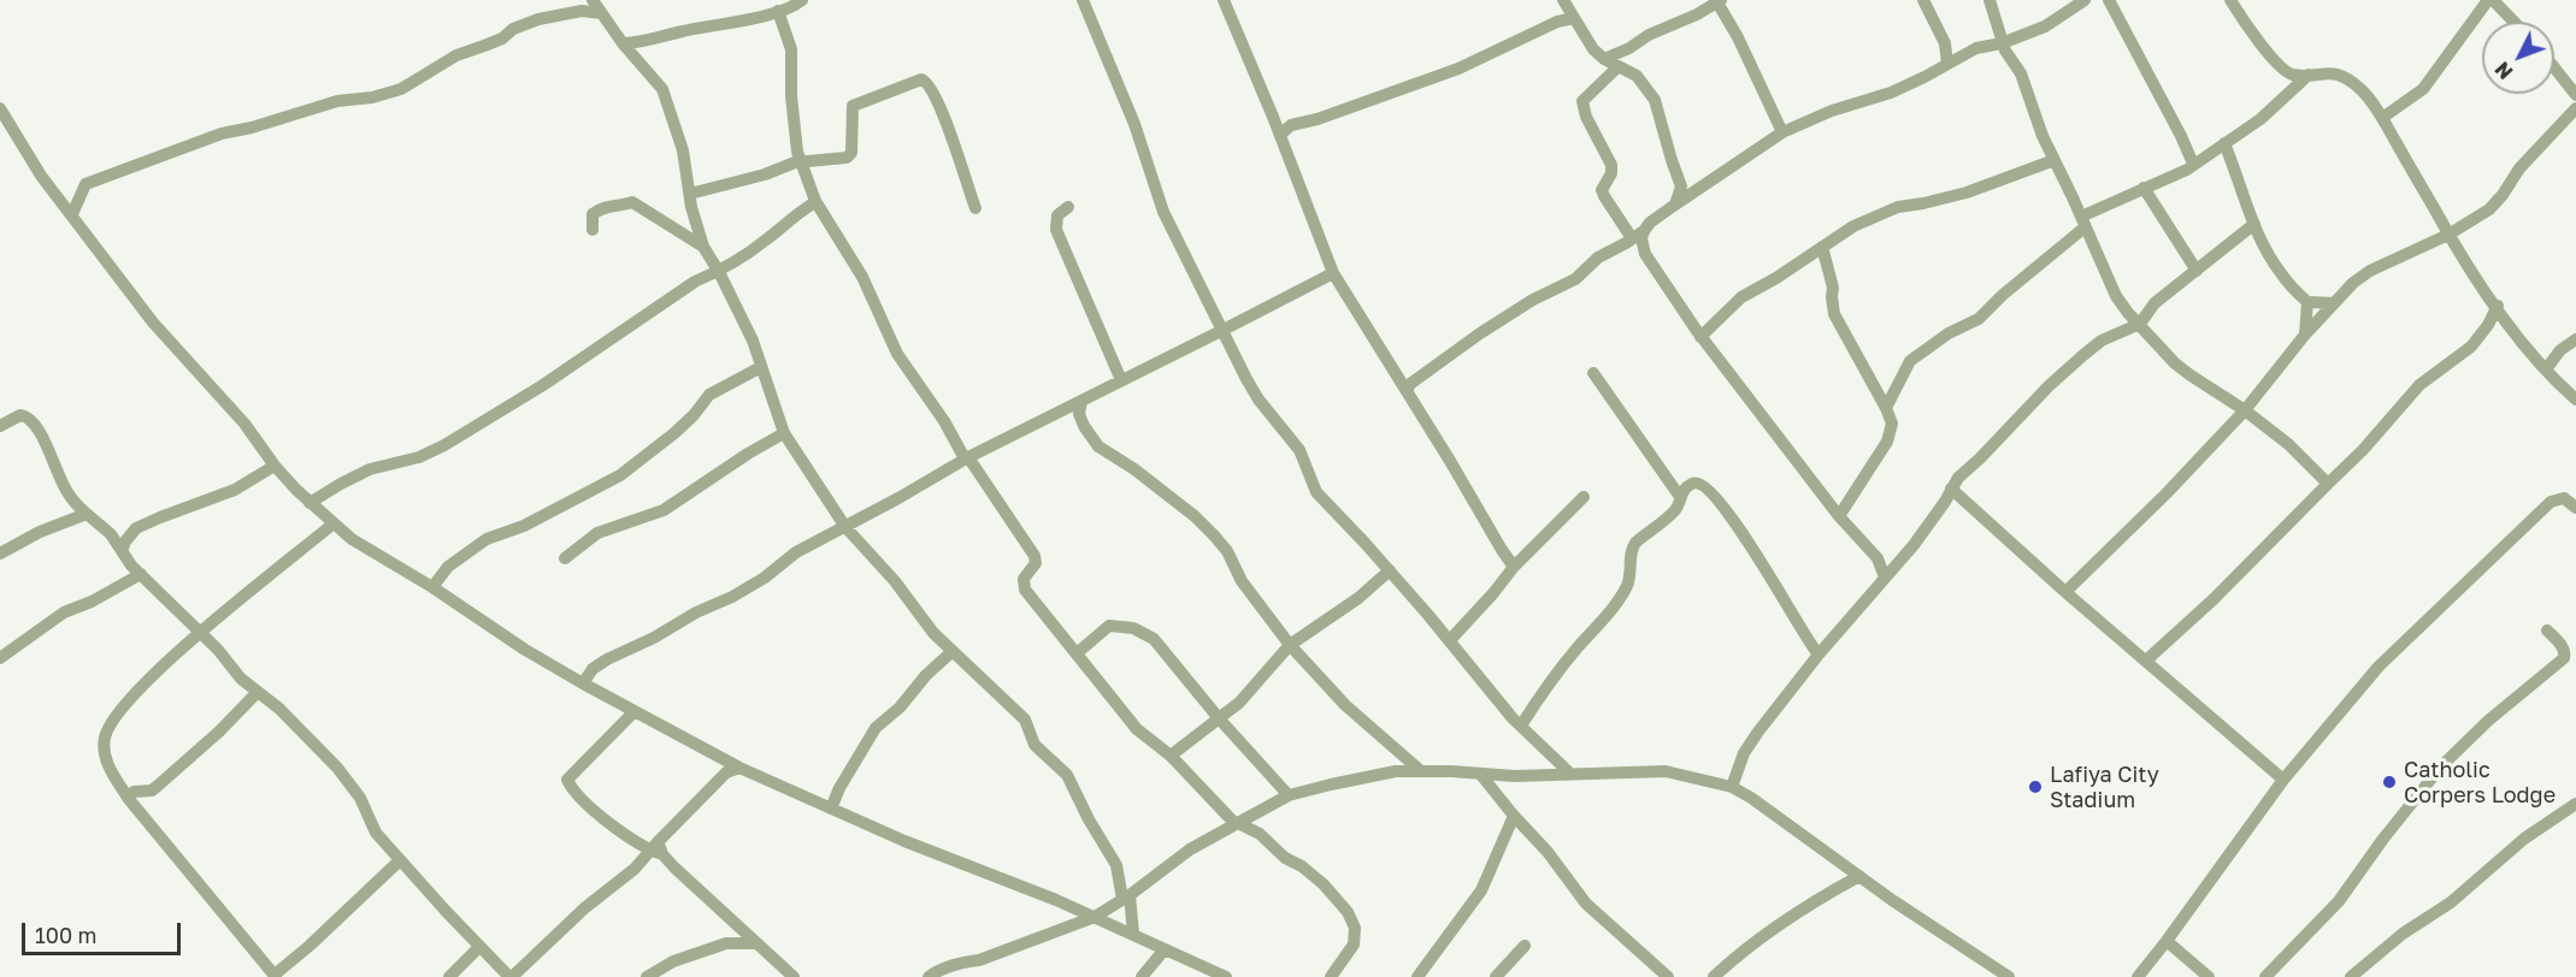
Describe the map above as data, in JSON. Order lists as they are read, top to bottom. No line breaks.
{"places":["Catholic Corpers Lodge","Lafiya City Stadium"],"scale_bar":"100 m","north":"bottom left"}
